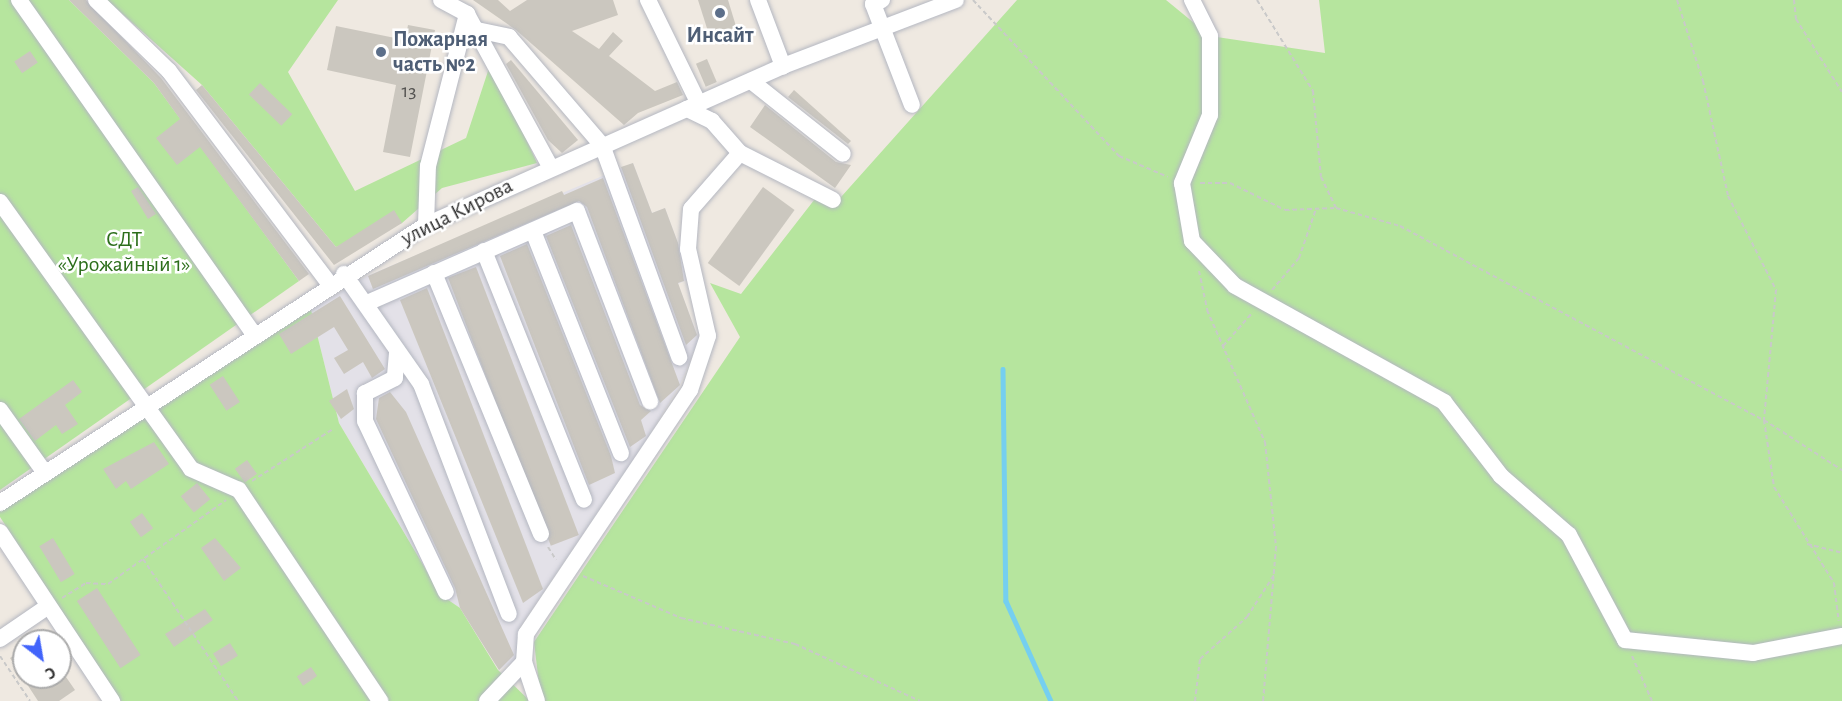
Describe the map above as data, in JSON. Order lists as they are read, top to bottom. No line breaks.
{"streets":{"street":["улица Кирова"]},"parks":["СДТ «Урожайный 1»"],"places":["Инсайт","Пожарная часть №2"],"house_numbers":["13"],"north":"bottom right"}
